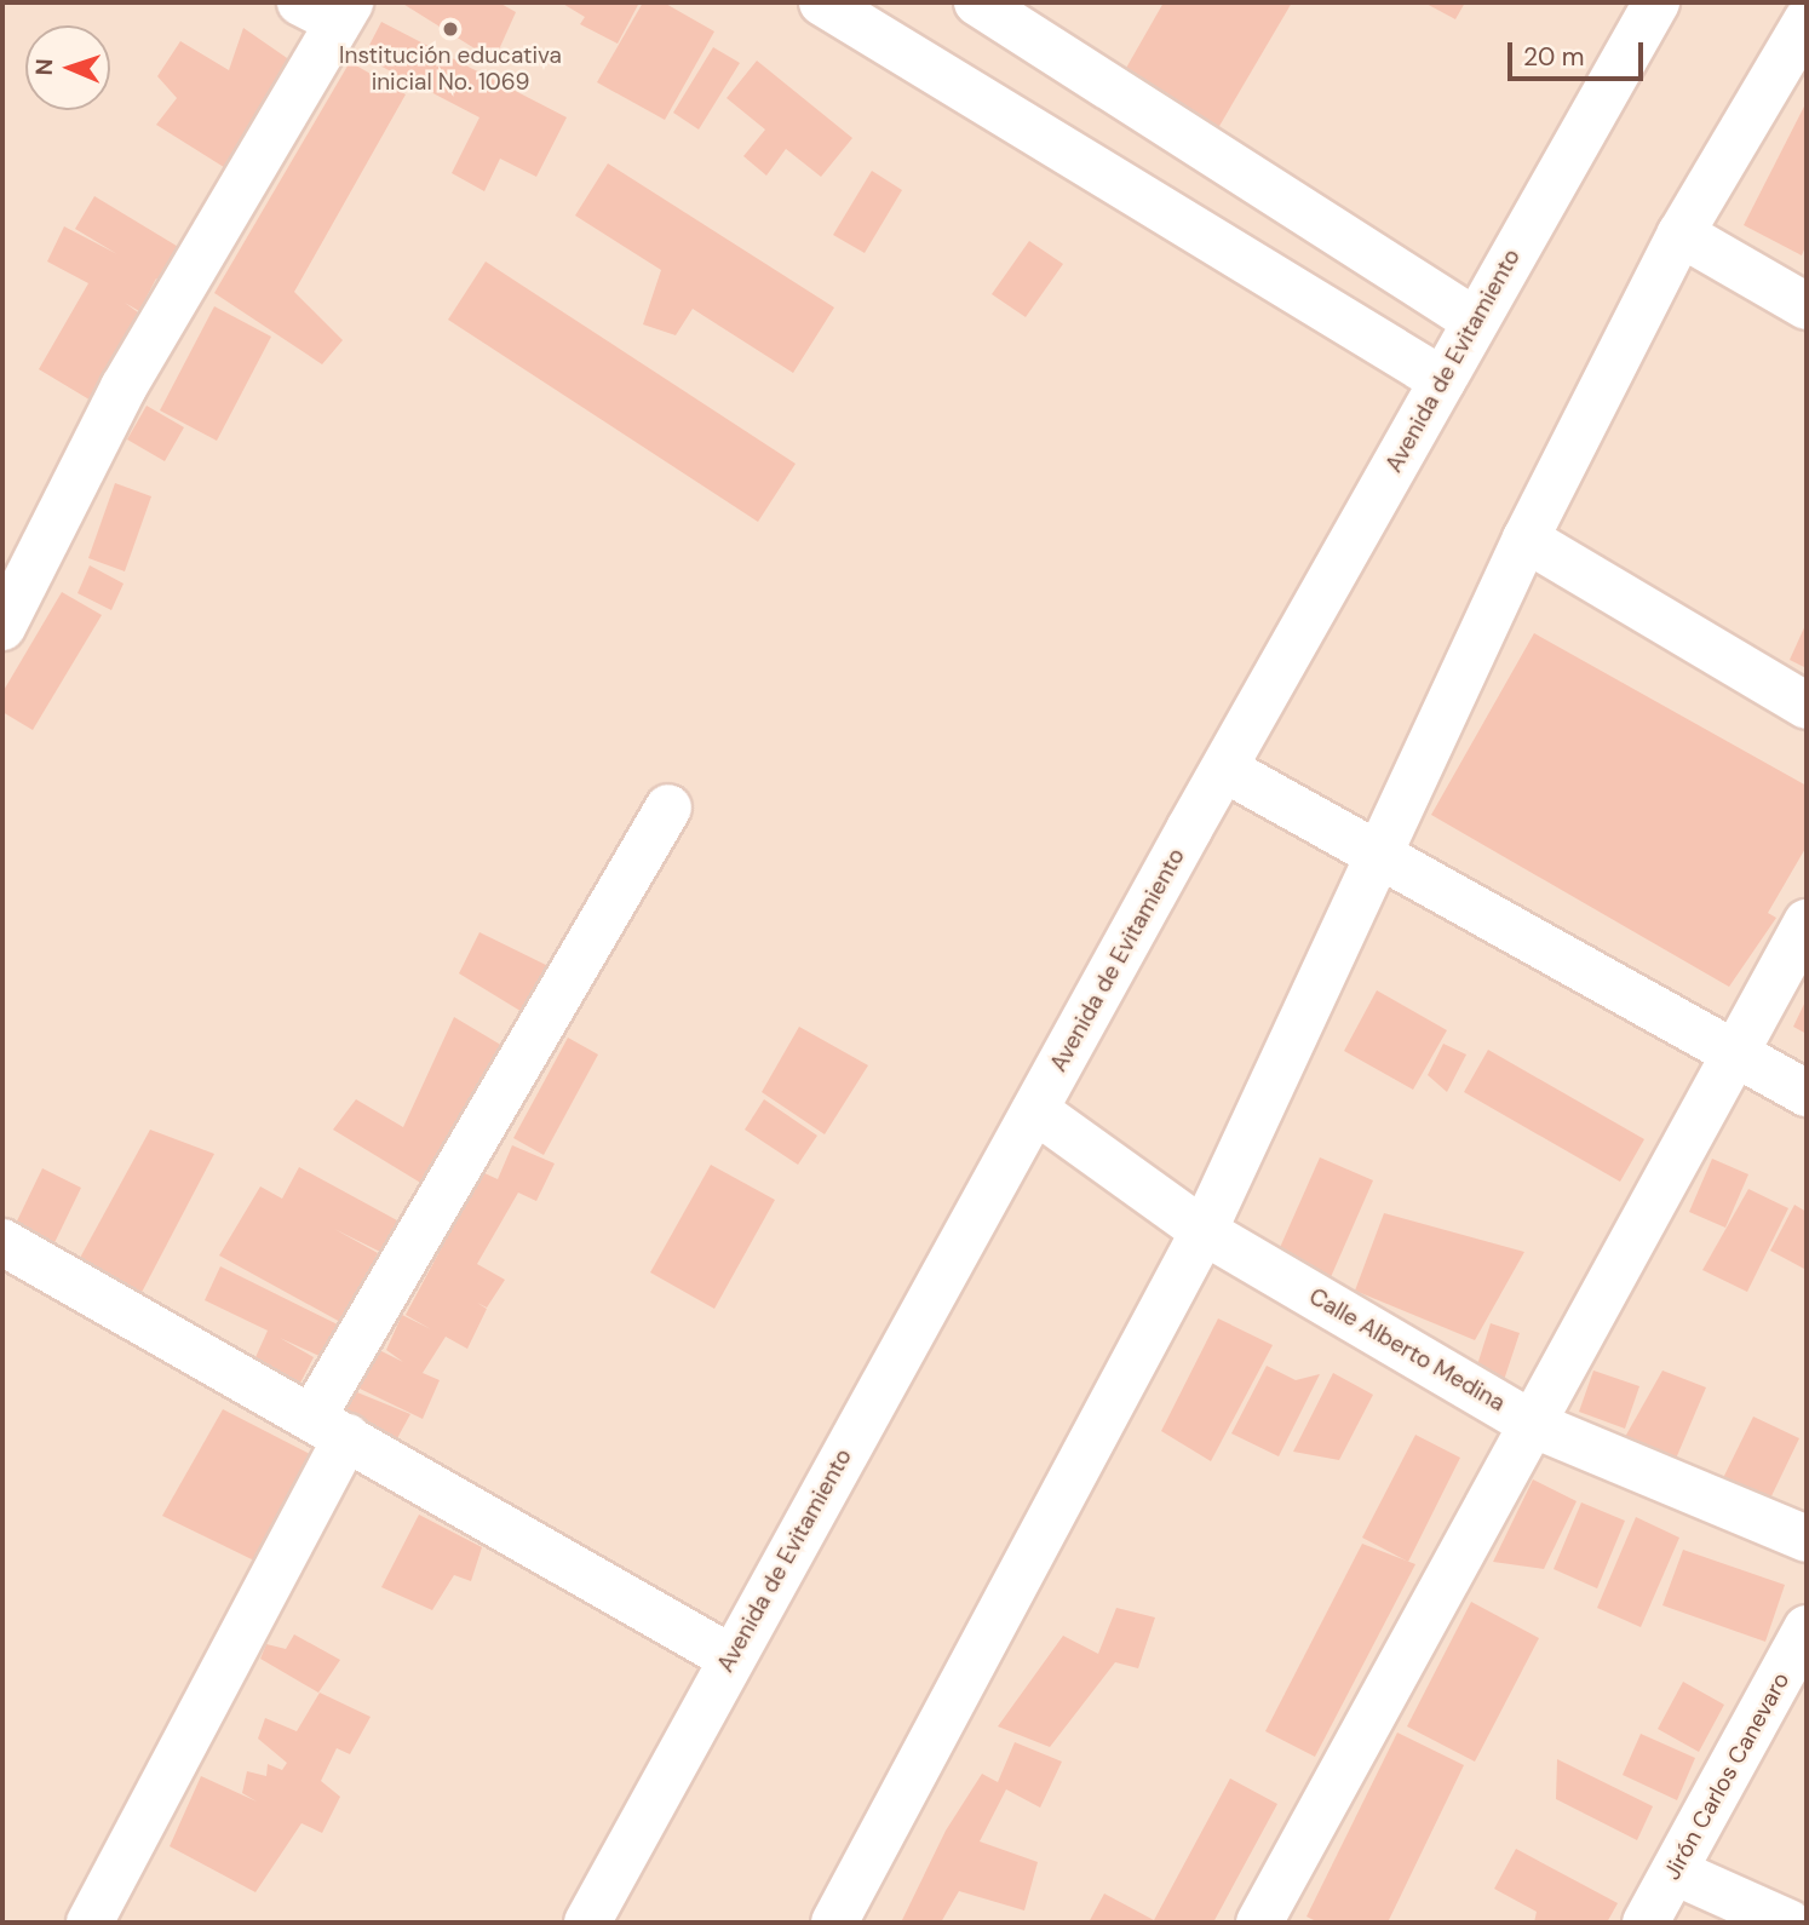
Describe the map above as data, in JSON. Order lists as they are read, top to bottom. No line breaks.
{"streets":{"street":["Avenida de Evitamiento","Calle Alberto Medina","Jirón Carlos Canevaro"]},"crossings":[["Avenida de Evitamiento","Calle Alberto Medina"]],"places":["Institución educativa inicial No. 1069"],"scale_bar":"20 m","north":"left"}
